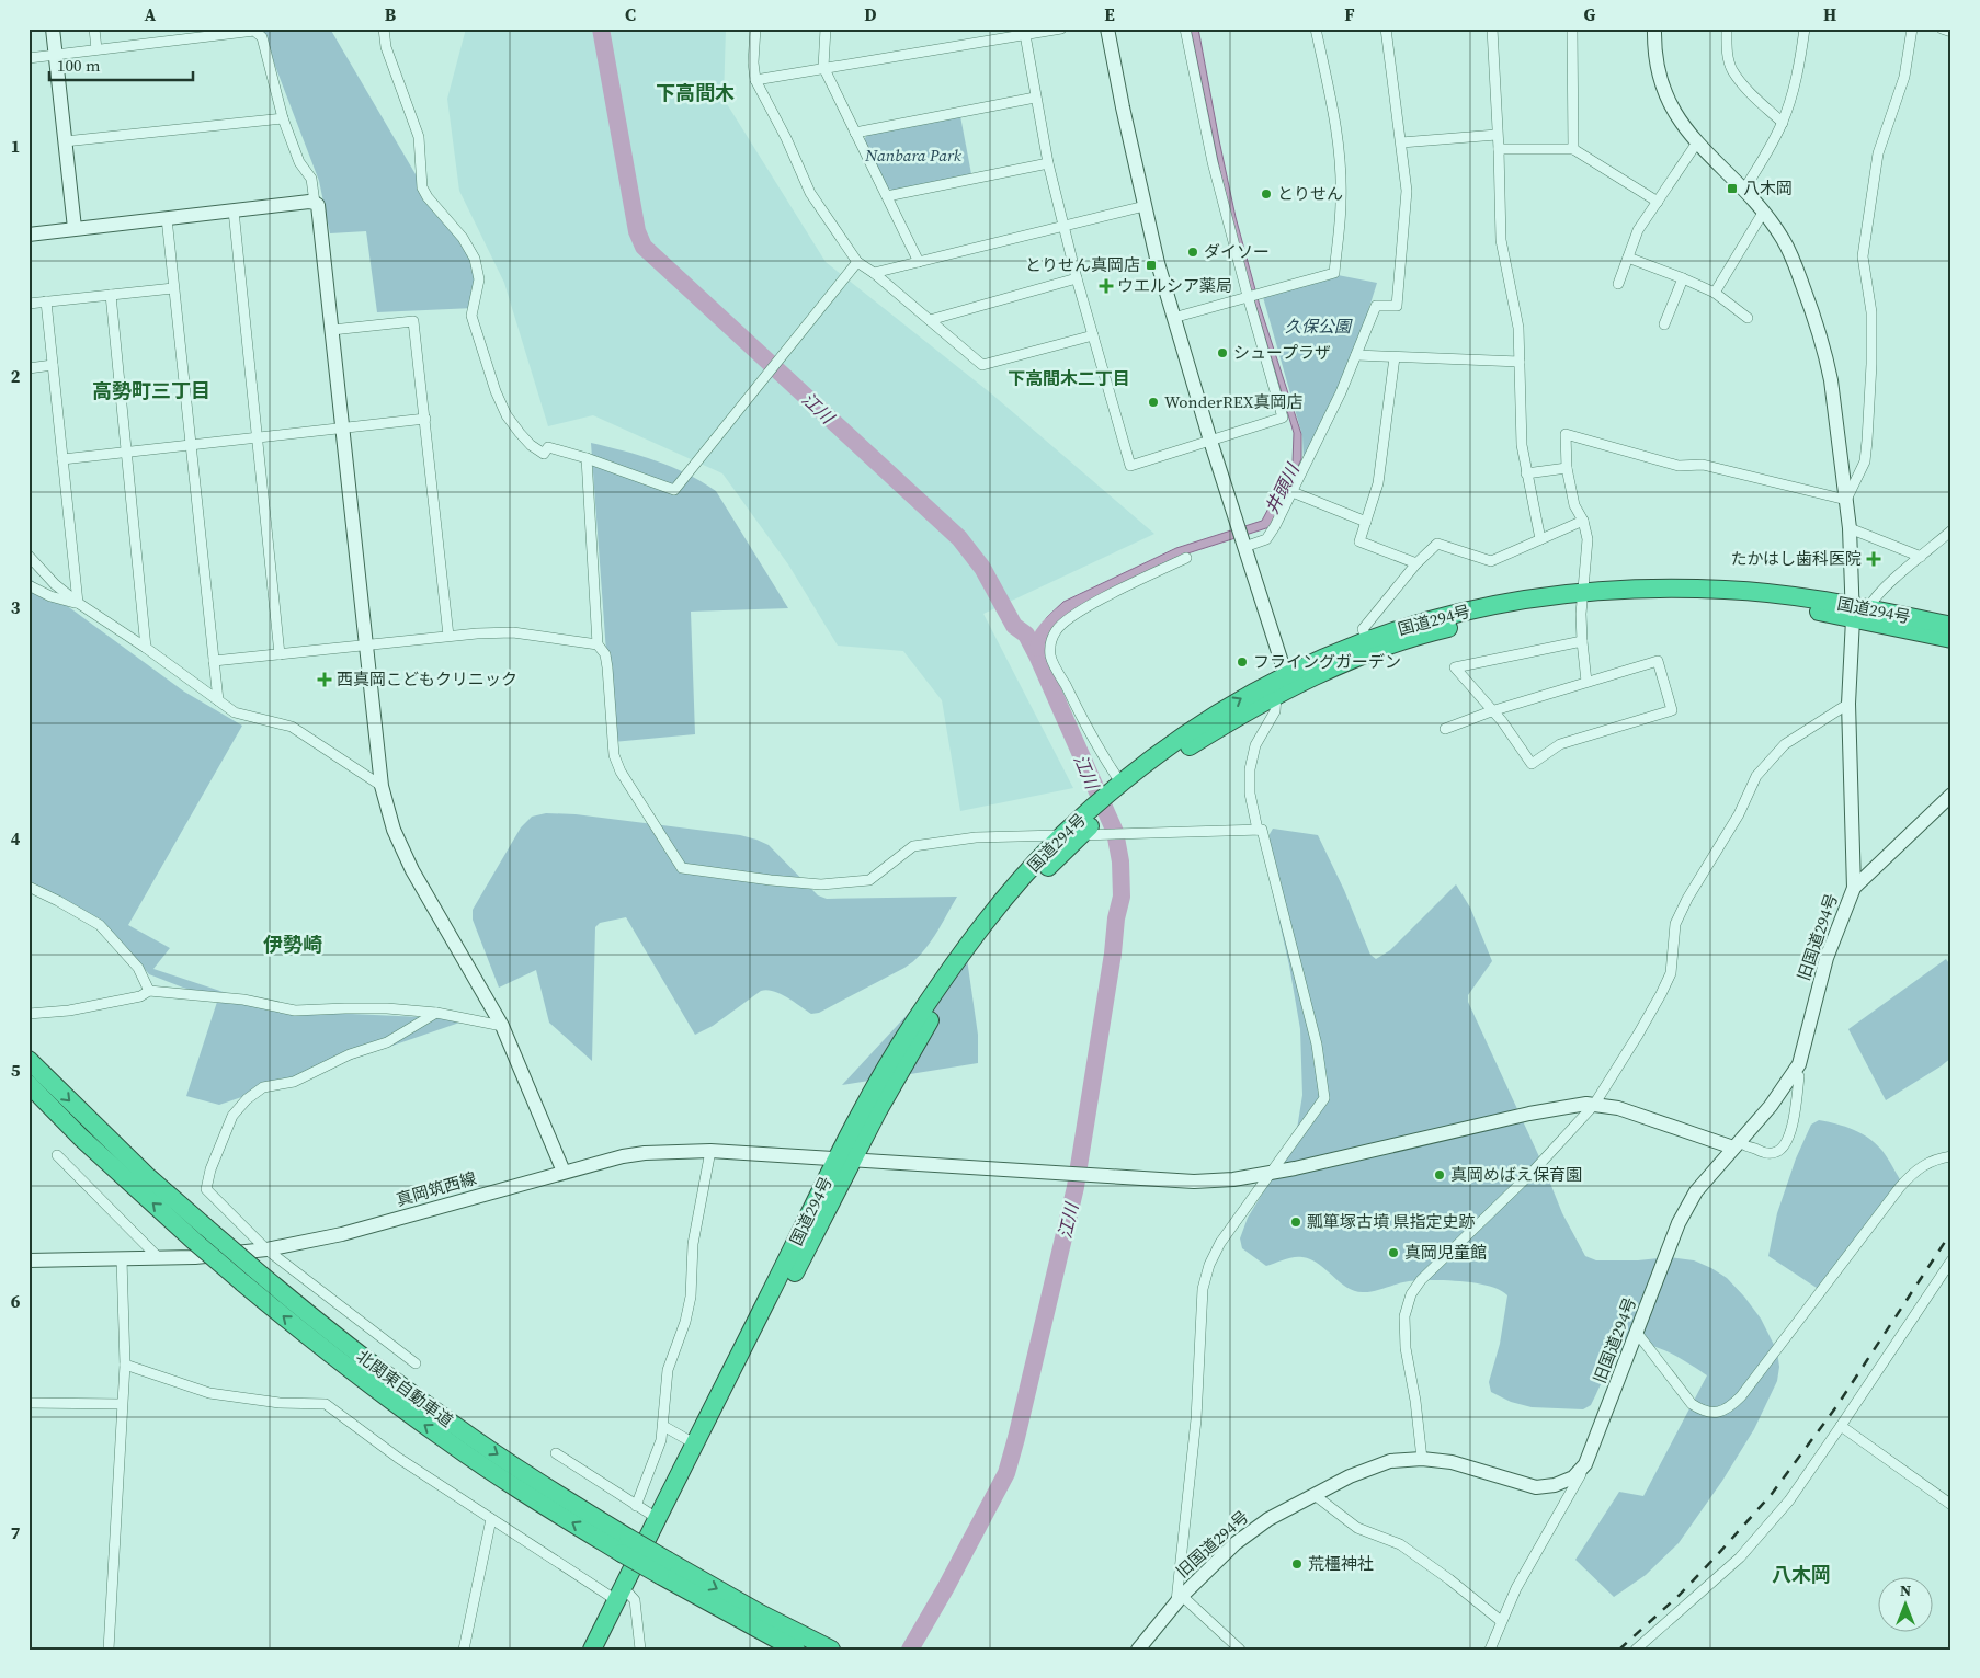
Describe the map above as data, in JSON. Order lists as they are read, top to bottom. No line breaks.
{"streets":{"highway":["国道294号","北関東自動車道"],"street":["旧国道294号","真岡筑西線"]},"crossings":[["国道294号","真岡筑西線"],["旧国道294号","真岡筑西線"]],"districts":["下高間木","下高間木二丁目","高勢町三丁目","伊勢崎","八木岡"],"water":["江川","井頭川"],"parks":["Nanbara Park","久保公園"],"places":{"transit":["八木岡","とりせん真岡店"],"other":["とりせん","ダイソー","シュープラザ","WonderREX真岡店","フライングガーデン","真岡めばえ保育園","瓢箪塚古墳 県指定史跡","真岡児童館","荒橿神社"],"health":["ウエルシア薬局","たかはし歯科医院","西真岡こどもクリニック"]},"scale_bar":"100 m","north":"top","grid":{"columns":["A","B","C","D","E","F","G","H"],"rows":["1","2","3","4","5","6","7"]}}
